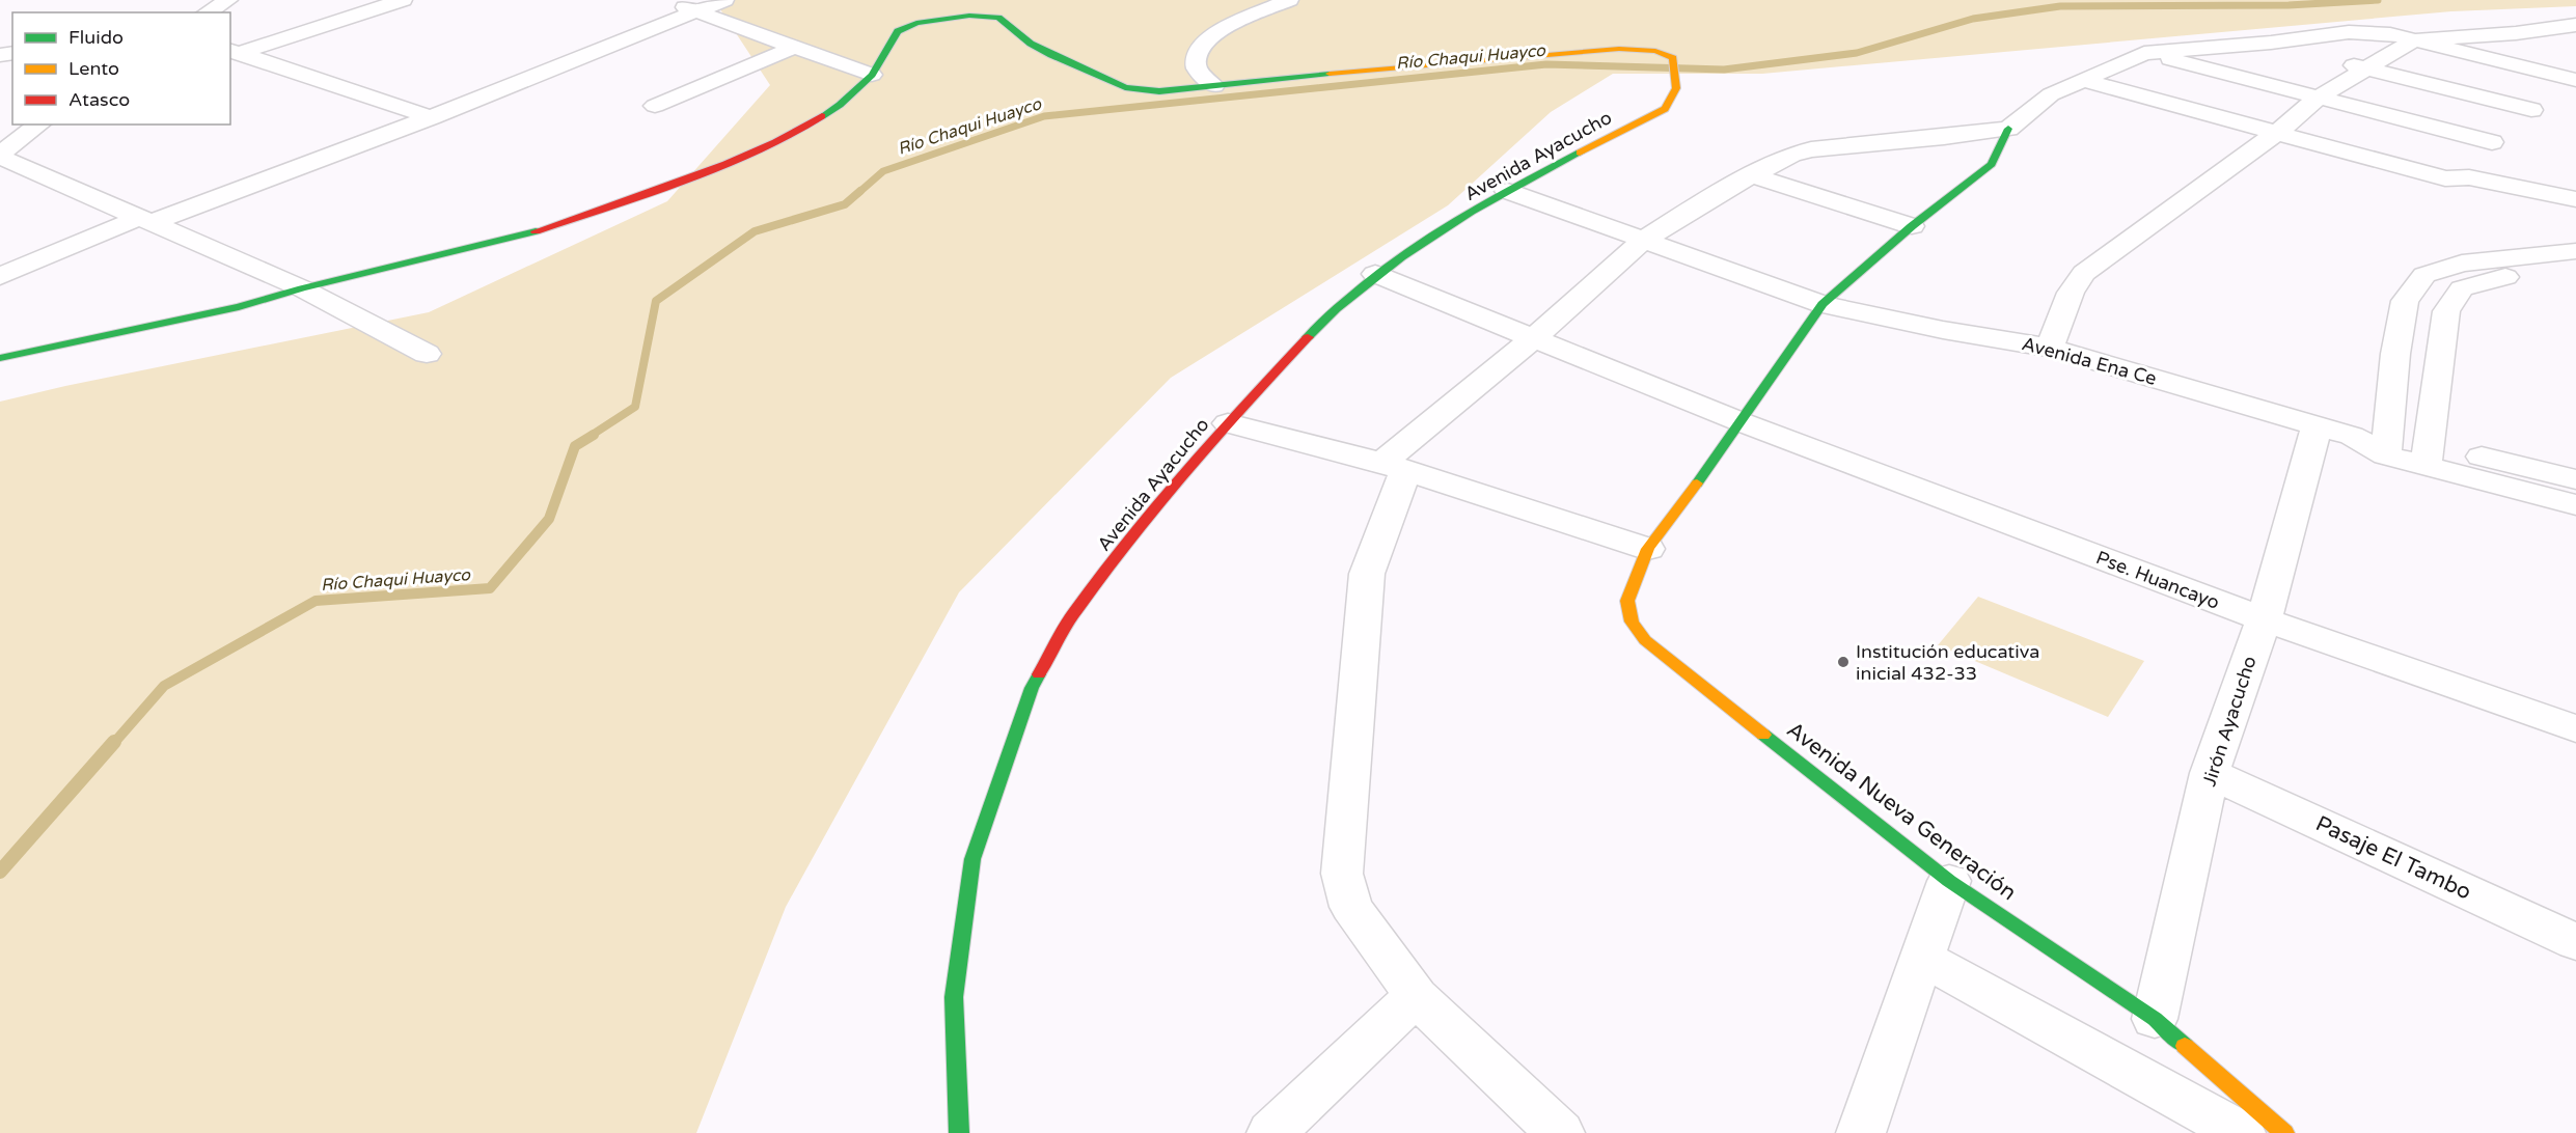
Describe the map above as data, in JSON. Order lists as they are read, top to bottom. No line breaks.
{"streets":{"street":["Avenida Ayacucho","Avenida Ena Ce","Pse. Huancayo","Jirón Ayacucho","Avenida Nueva Generación","Pasaje El Tambo"]},"crossings":[["Avenida Ayacucho","Avenida Ena Ce"],["Avenida Ayacucho","Pse. Huancayo"],["Avenida Ena Ce","Jirón Ayacucho"],["Pse. Huancayo","Jirón Ayacucho"],["Jirón Ayacucho","Avenida Nueva Generación"],["Jirón Ayacucho","Pasaje El Tambo"]],"water":["Río Chaqui Huayco"],"places":["Institución educativa inicial 432-33"],"legend":["Fluido","Lento","Atasco"]}
